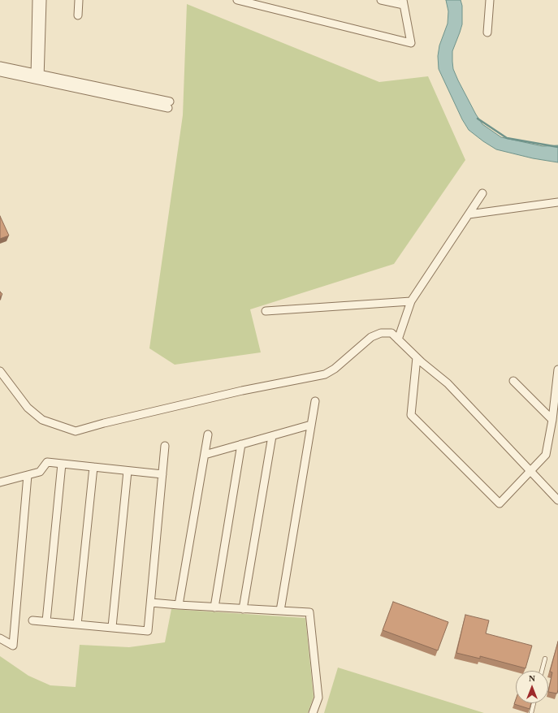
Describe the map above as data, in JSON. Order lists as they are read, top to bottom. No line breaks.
{"north":"top"}
